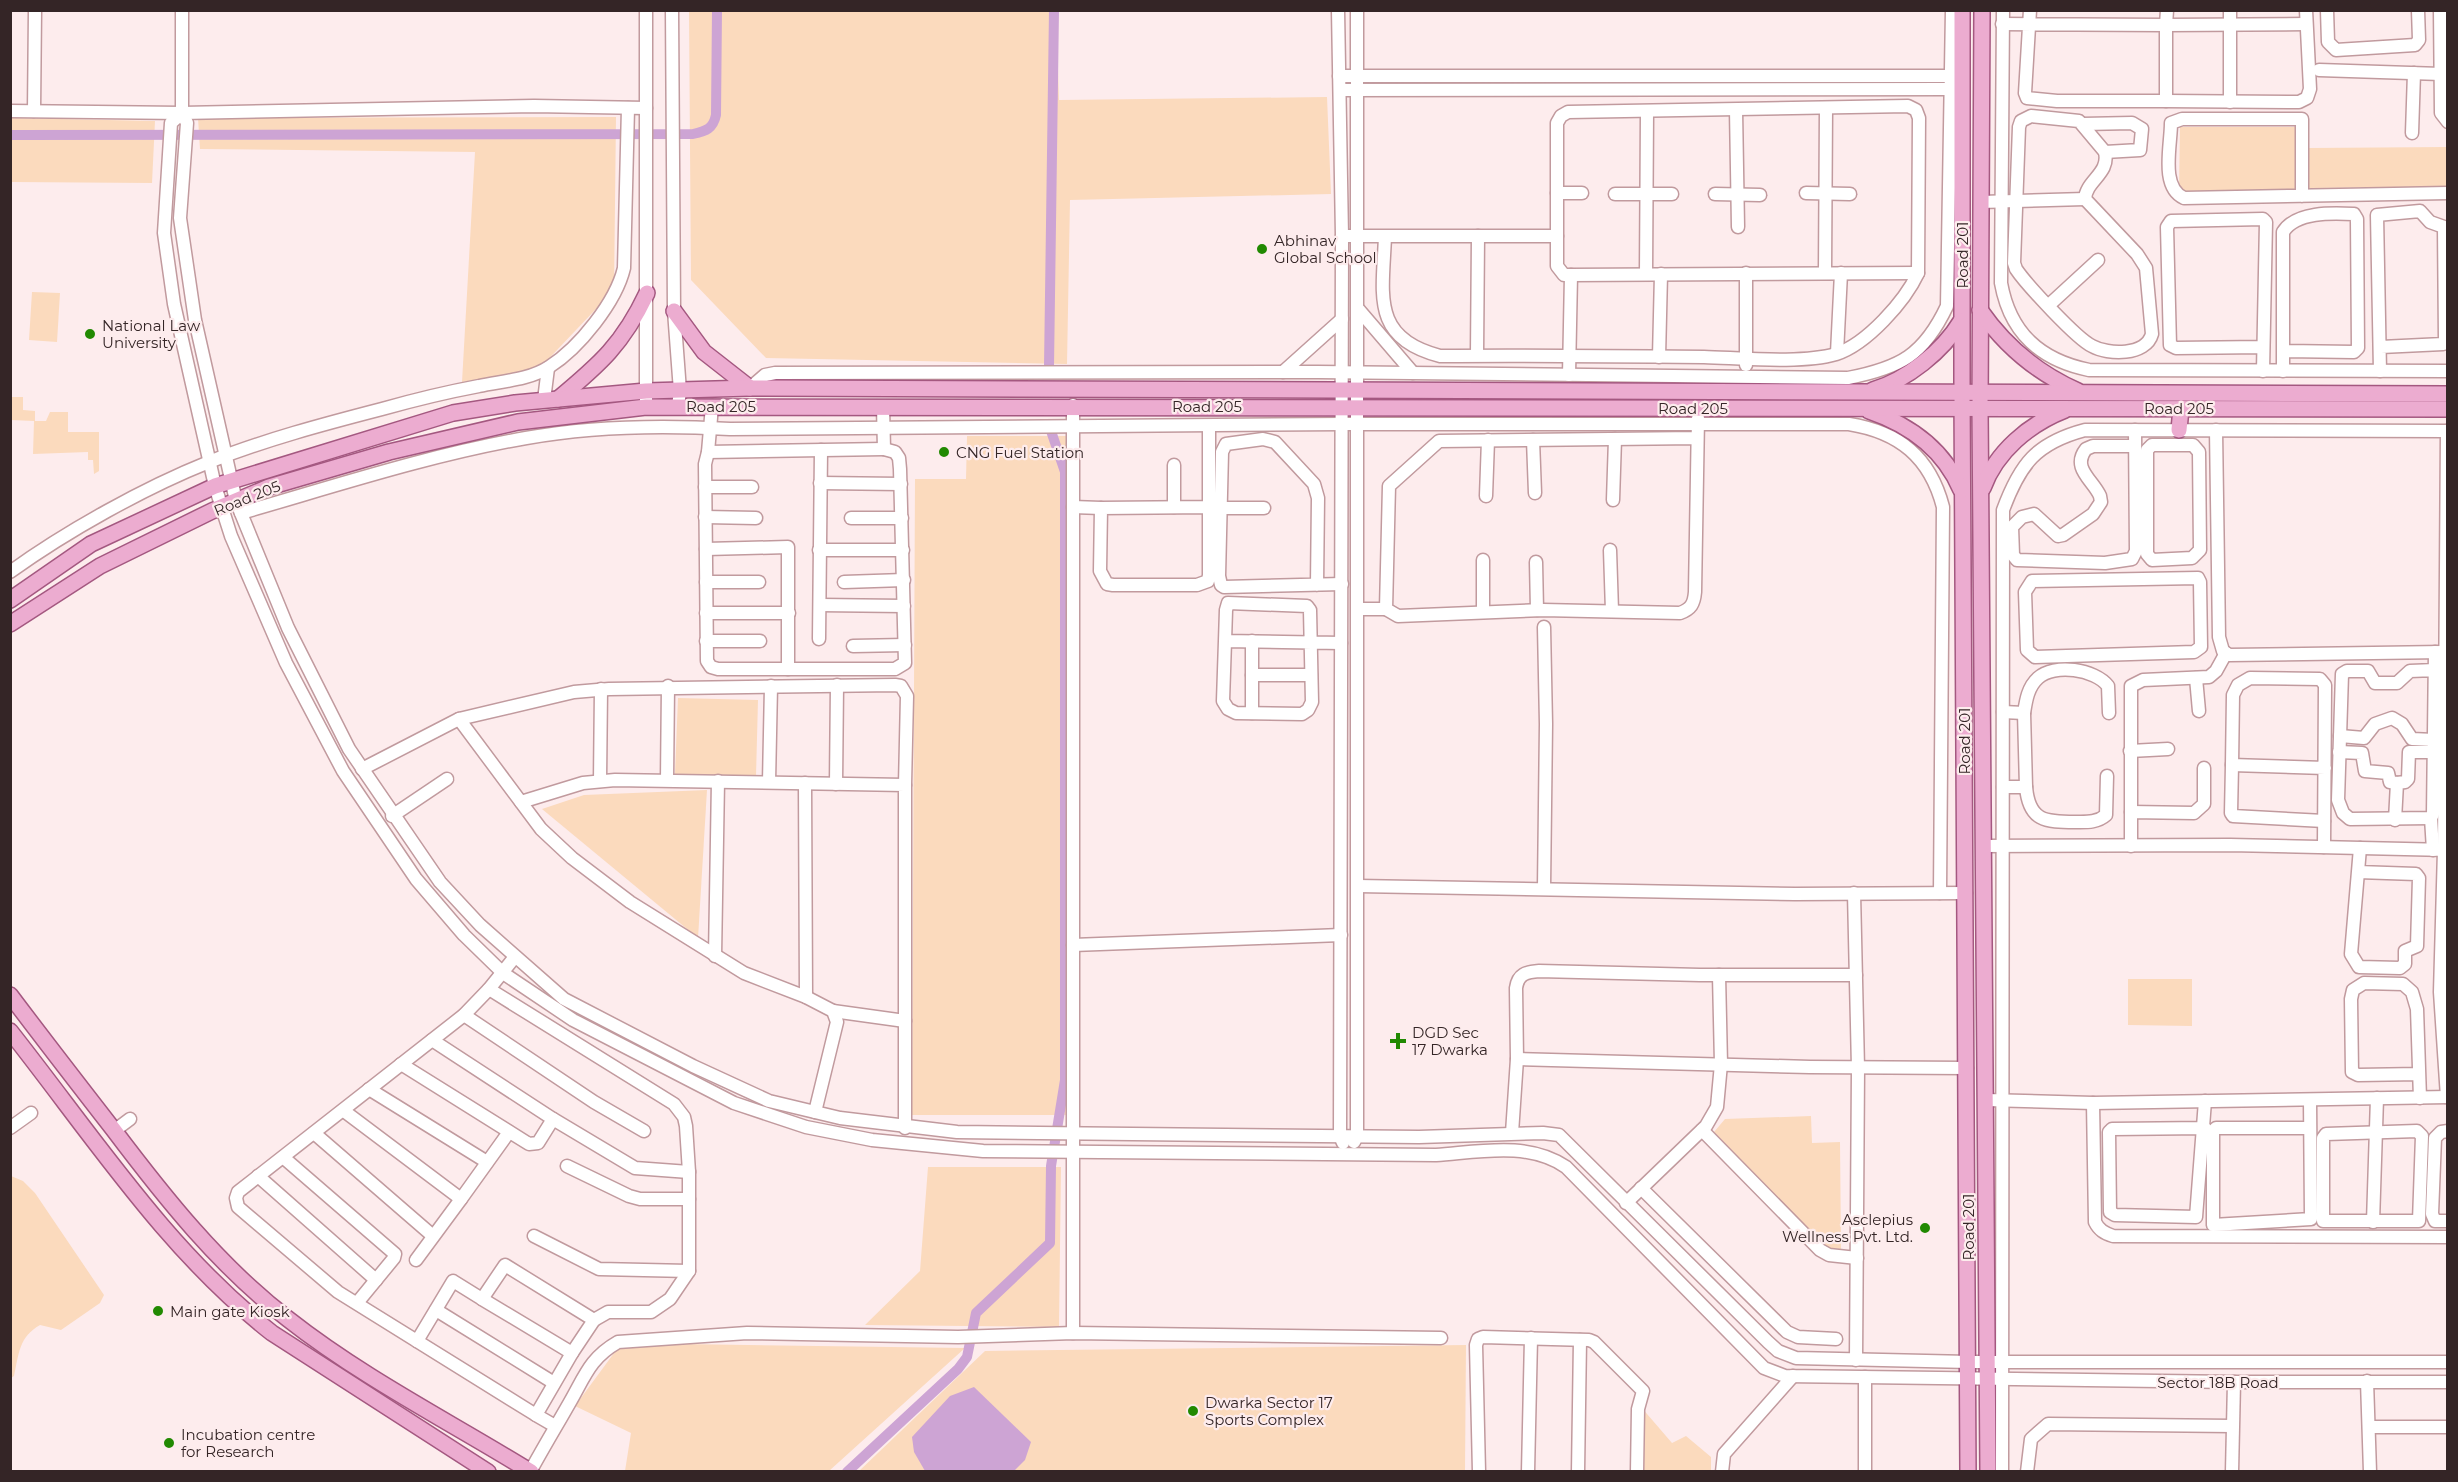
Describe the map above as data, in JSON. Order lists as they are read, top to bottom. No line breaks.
{"streets":{"main road":["Road 201","Road 205"],"street":["Sector 18B Road"]},"crossings":[["Road 201","Road 205"],["Road 201","Sector 18B Road"],["Road 205","Sector 18B Road"]],"places":{"other":["Abhinav Global School","National Law University","CNG Fuel Station","Asclepius Wellness Pvt. Ltd.","Main gate Kiosk","Dwarka Sector 17 Sports Complex","Incubation centre for Research"],"health":["DGD Sec 17 Dwarka"]}}
